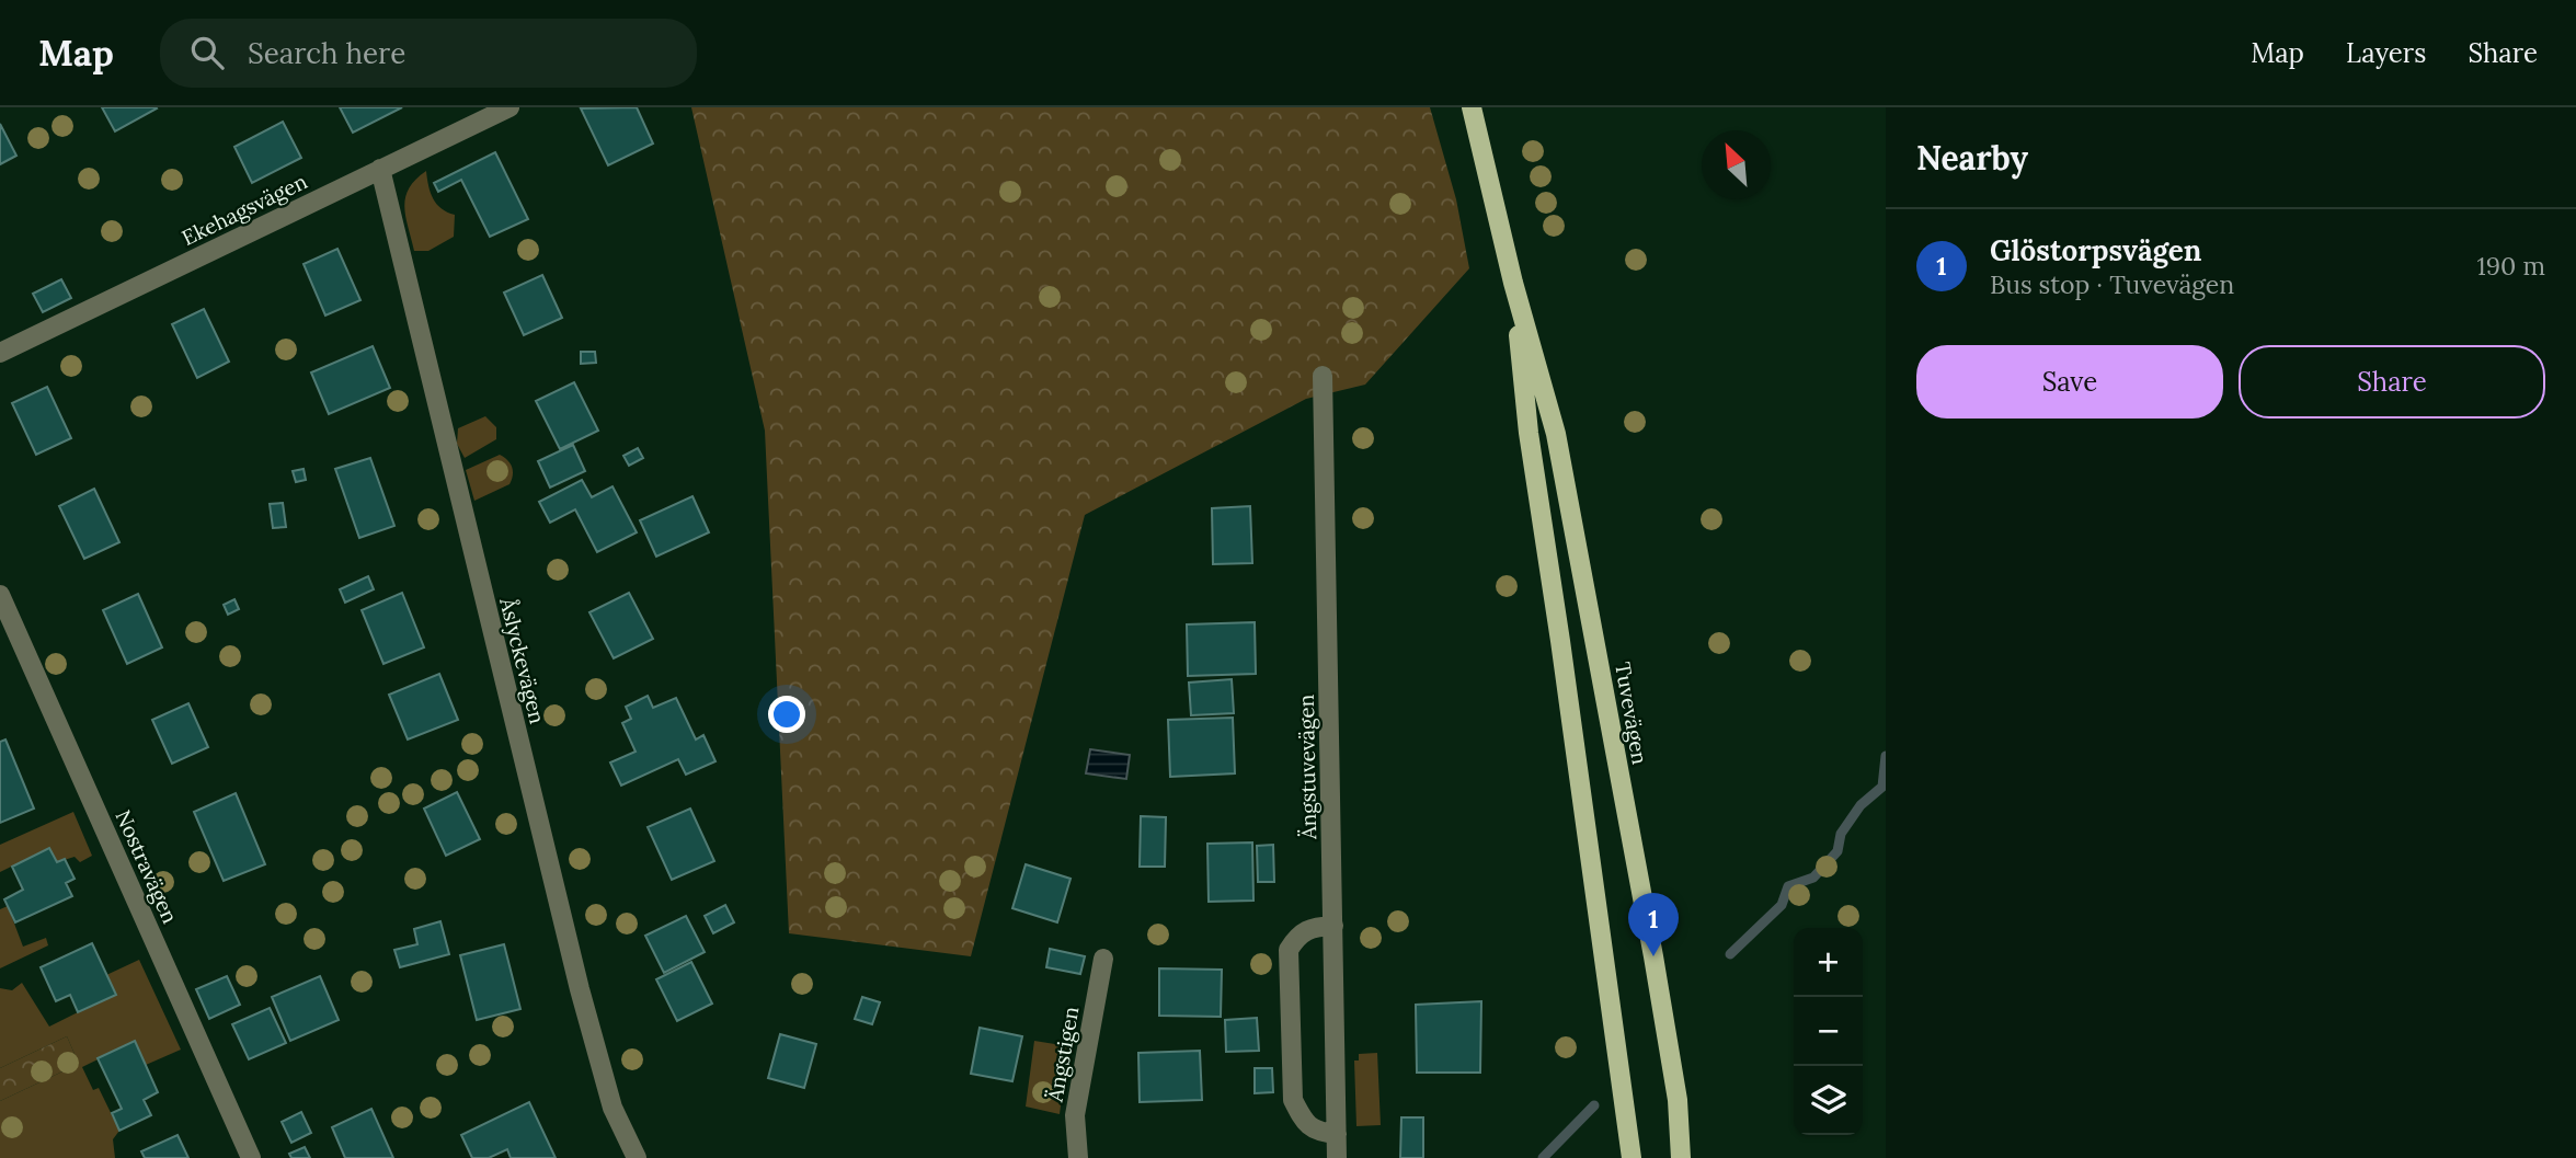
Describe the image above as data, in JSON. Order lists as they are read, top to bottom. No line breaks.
{"streets":{"main road":["Tuvevägen"],"street":["Ekehagsvägen","Åslyckevägen","Ängstuvevägen","Nostravägen","Ängstigen"]},"crossings":[["Ekehagsvägen","Åslyckevägen"]],"north":"top left","page":{"header":"Map","search":"Search here","nav":["Map","Layers","Share"],"heading":"Nearby","list":[{"mark":"1","name":"Glöstorpsvägen","note":"Bus stop · Tuvevägen","value":"190 m"}],"buttons":["Save","Share"],"pins":"1","map_buttons":["+","−"]}}
